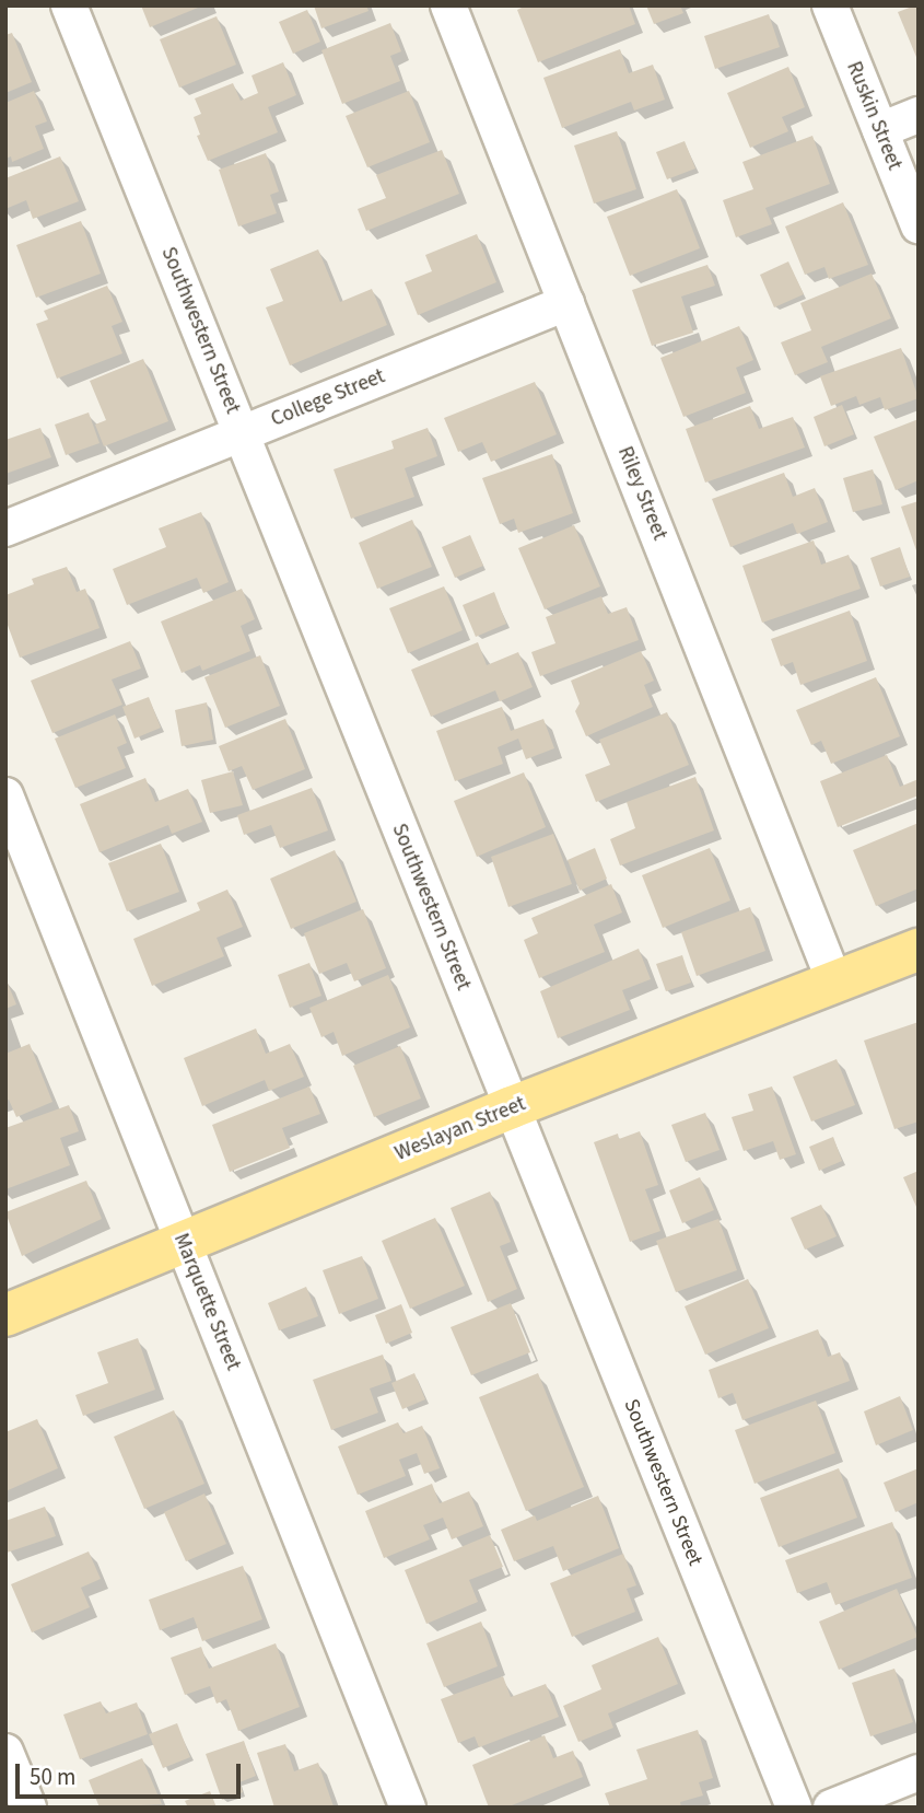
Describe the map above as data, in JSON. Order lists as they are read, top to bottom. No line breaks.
{"streets":{"main road":["Weslayan Street"],"street":["Ruskin Street","Southwestern Street","College Street","Riley Street","Marquette Street"]},"crossings":[["Southwestern Street","College Street"],["Southwestern Street","Weslayan Street"],["College Street","Riley Street"],["Riley Street","Weslayan Street"],["Weslayan Street","Marquette Street"]],"scale_bar":"50 m"}
